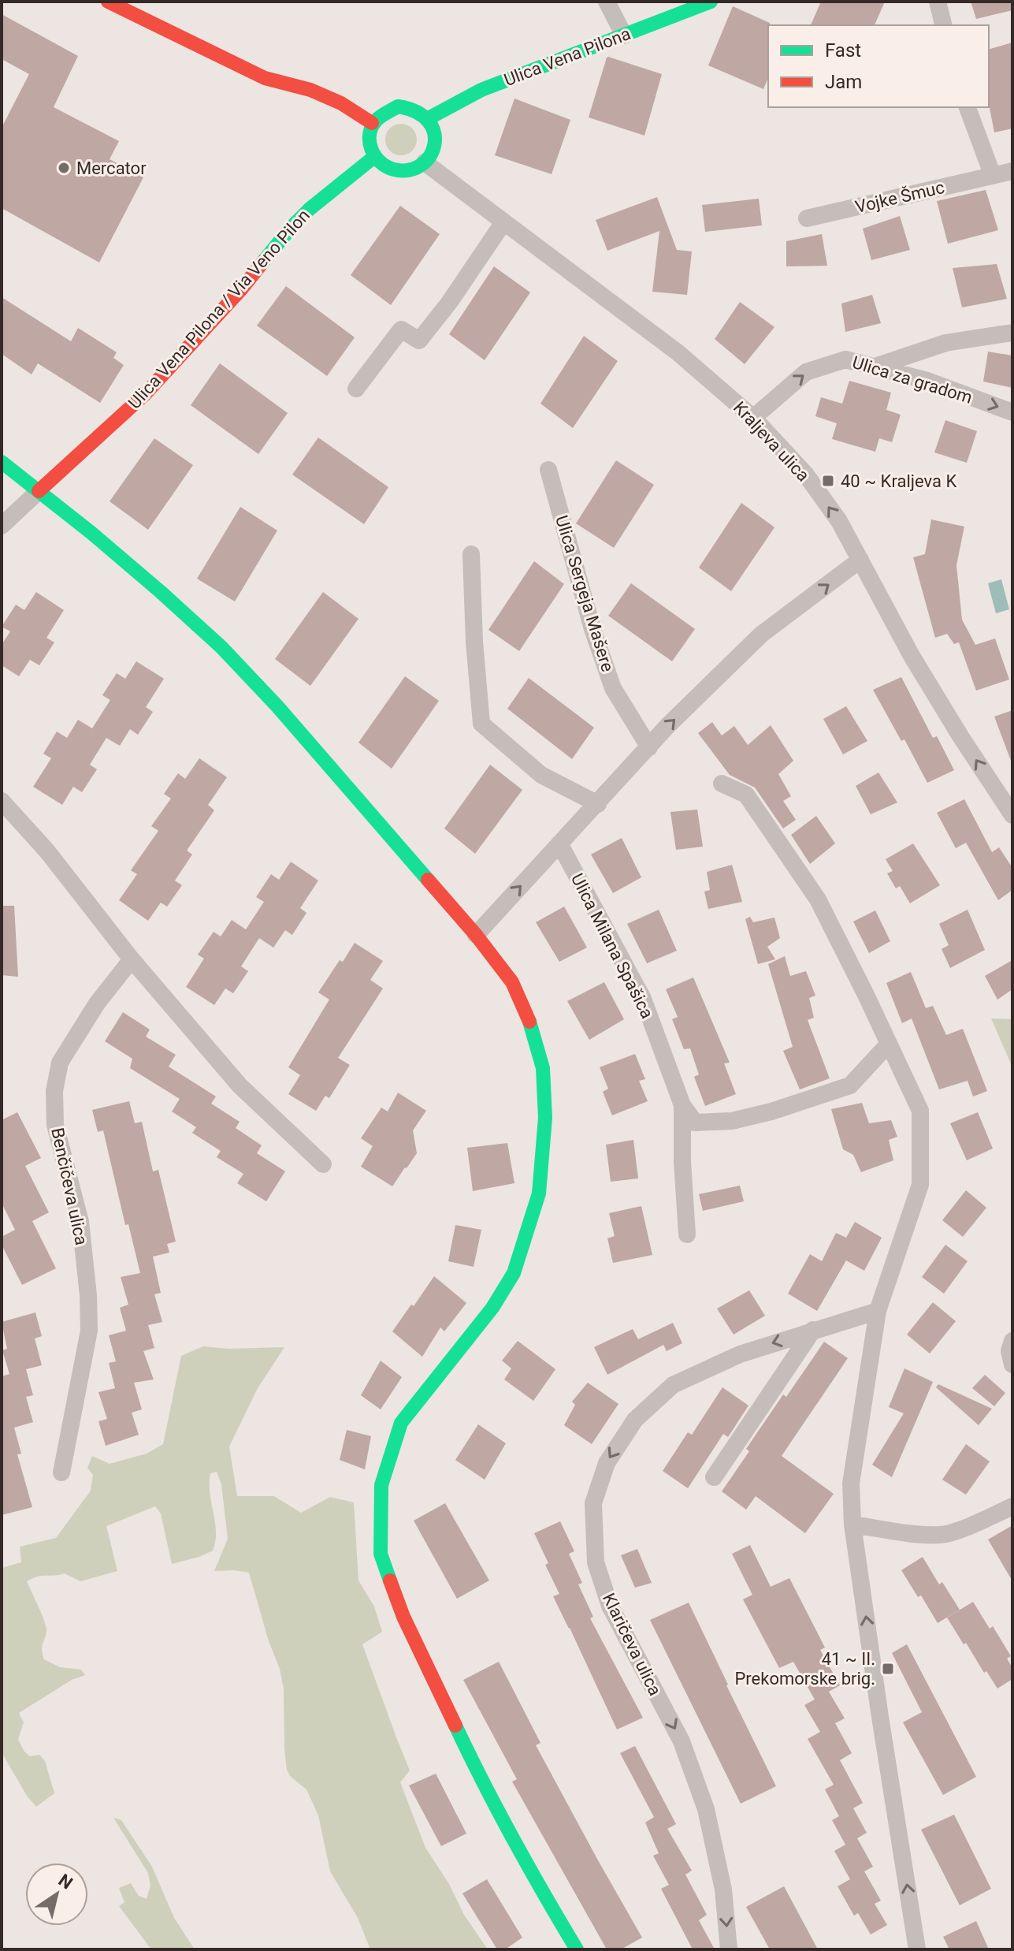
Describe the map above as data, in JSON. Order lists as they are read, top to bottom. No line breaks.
{"streets":{"street":["Ulica Vena Pilona","Vojke Šmuc","Ulica Vena Pilona / Via Veno Pilon","Ulica za gradom","Kraljeva ulica","Ulica Sergeja Mašere","Ulica Milana Spašica","Benčičeva ulica","Klaričeva ulica"]},"crossings":[["Ulica Vena Pilona","Ulica Vena Pilona / Via Veno Pilon"],["Ulica Vena Pilona","Kraljeva ulica"],["Ulica Vena Pilona / Via Veno Pilon","Kraljeva ulica"],["Ulica za gradom","Kraljeva ulica"]],"one_way":["Kraljeva ulica","Klaričeva ulica"],"places":{"other":["Mercator"],"transit":["40 ~ Kraljeva K","41 ~ II. Prekomorske brig."]},"legend":["Fast","Jam"],"north":"top right"}
